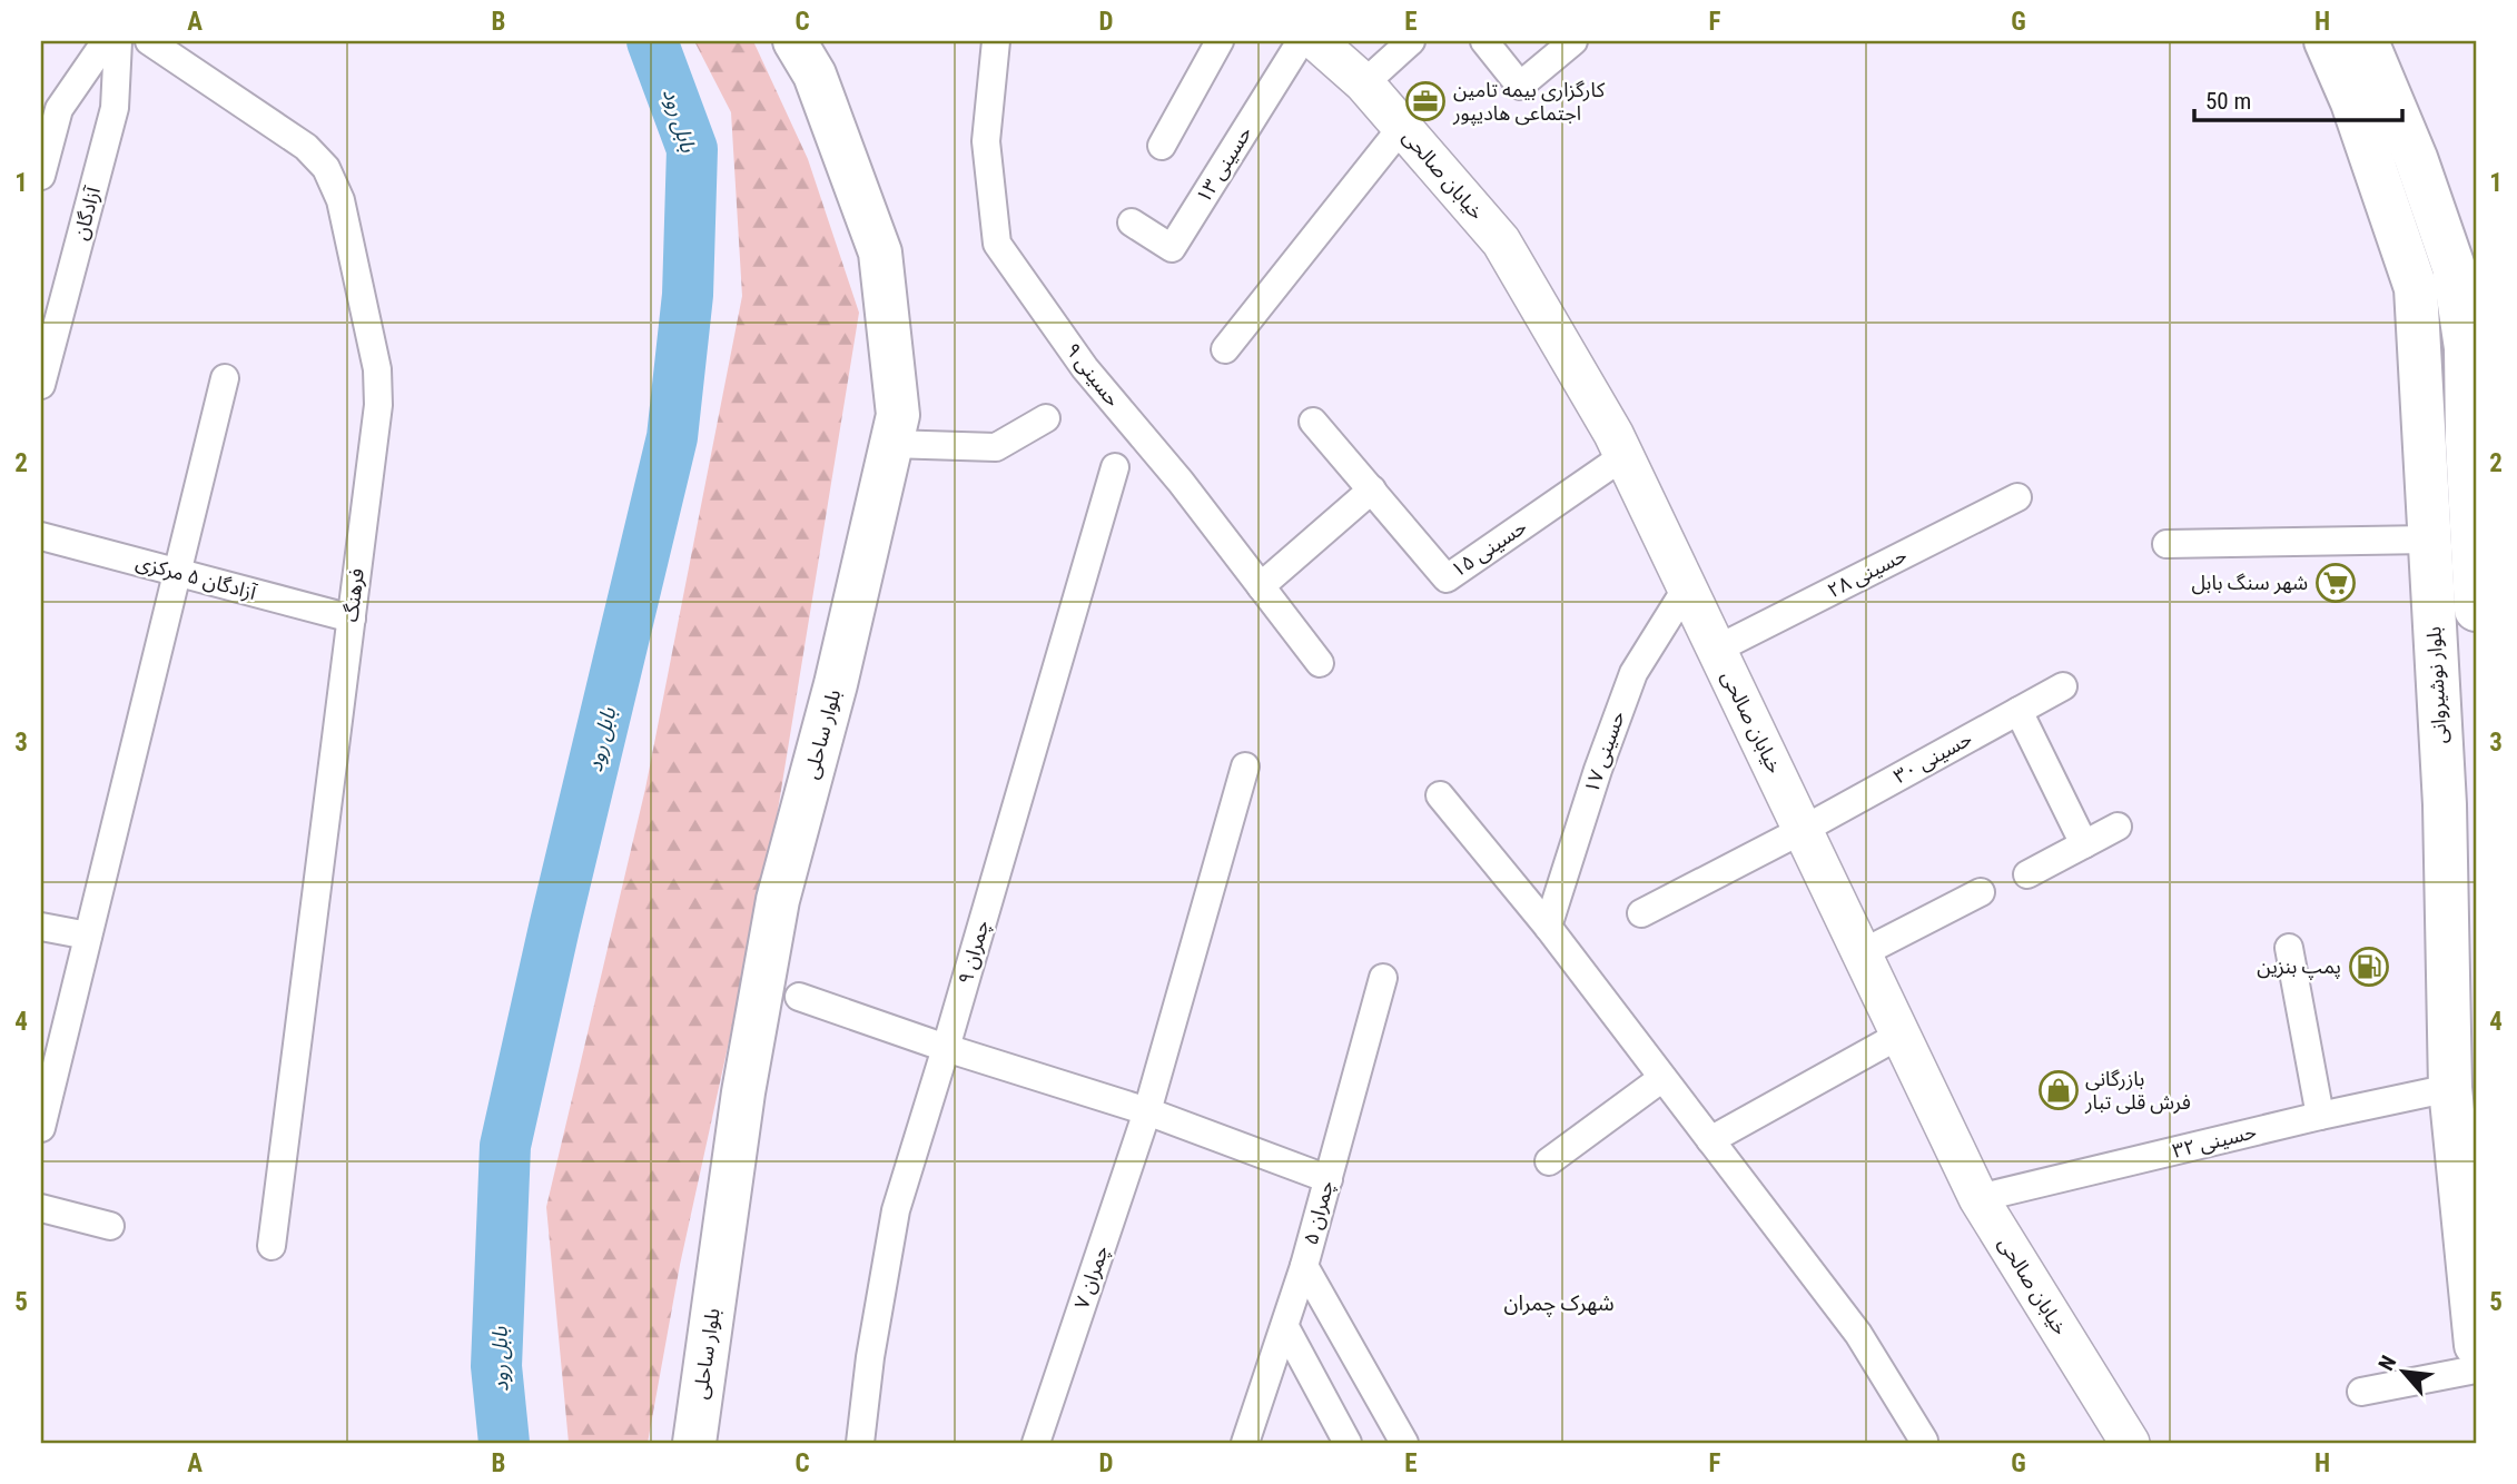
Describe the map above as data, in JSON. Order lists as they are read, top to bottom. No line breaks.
{"streets":{"main road":["خيابان صالحی","بلوار نوشیروانی","بلوار ساحلی"],"street":["حسینی ۱۳","آزادگان","حسینی ٩","حسینی ۱۵","حسینی ۲۸","آزادگان ۵ مرکزی","فرهنگ","حسینی ۱۷","حسینی ۳۰","چمران ۹","حسینی ۳۲","چمران ۵","چمران ۷"]},"crossings":[["خيابان صالحی","حسینی ۱۵"],["خيابان صالحی","حسینی ۲۸"],["خيابان صالحی","حسینی ۱۷"],["خيابان صالحی","حسینی ۳۰"],["خيابان صالحی","حسینی ۳۲"],["آزادگان ۵ مرکزی","فرهنگ"],["بلوار نوشیروانی","حسینی ۳۲"]],"districts":["شهرک چمران"],"water":["بابل رود"],"places":{"office":["کارگزاری بیمه تامین اجتماعی هادیپور"],"supermarket":["شهر سنگ بابل"],"fuel station":["پمپ بنزین"],"shop":["بازرگانی فرش قلی تبار"]},"scale_bar":"50 m","north":"top left","grid":{"columns":["A","B","C","D","E","F","G","H"],"rows":["1","2","3","4","5"]}}
